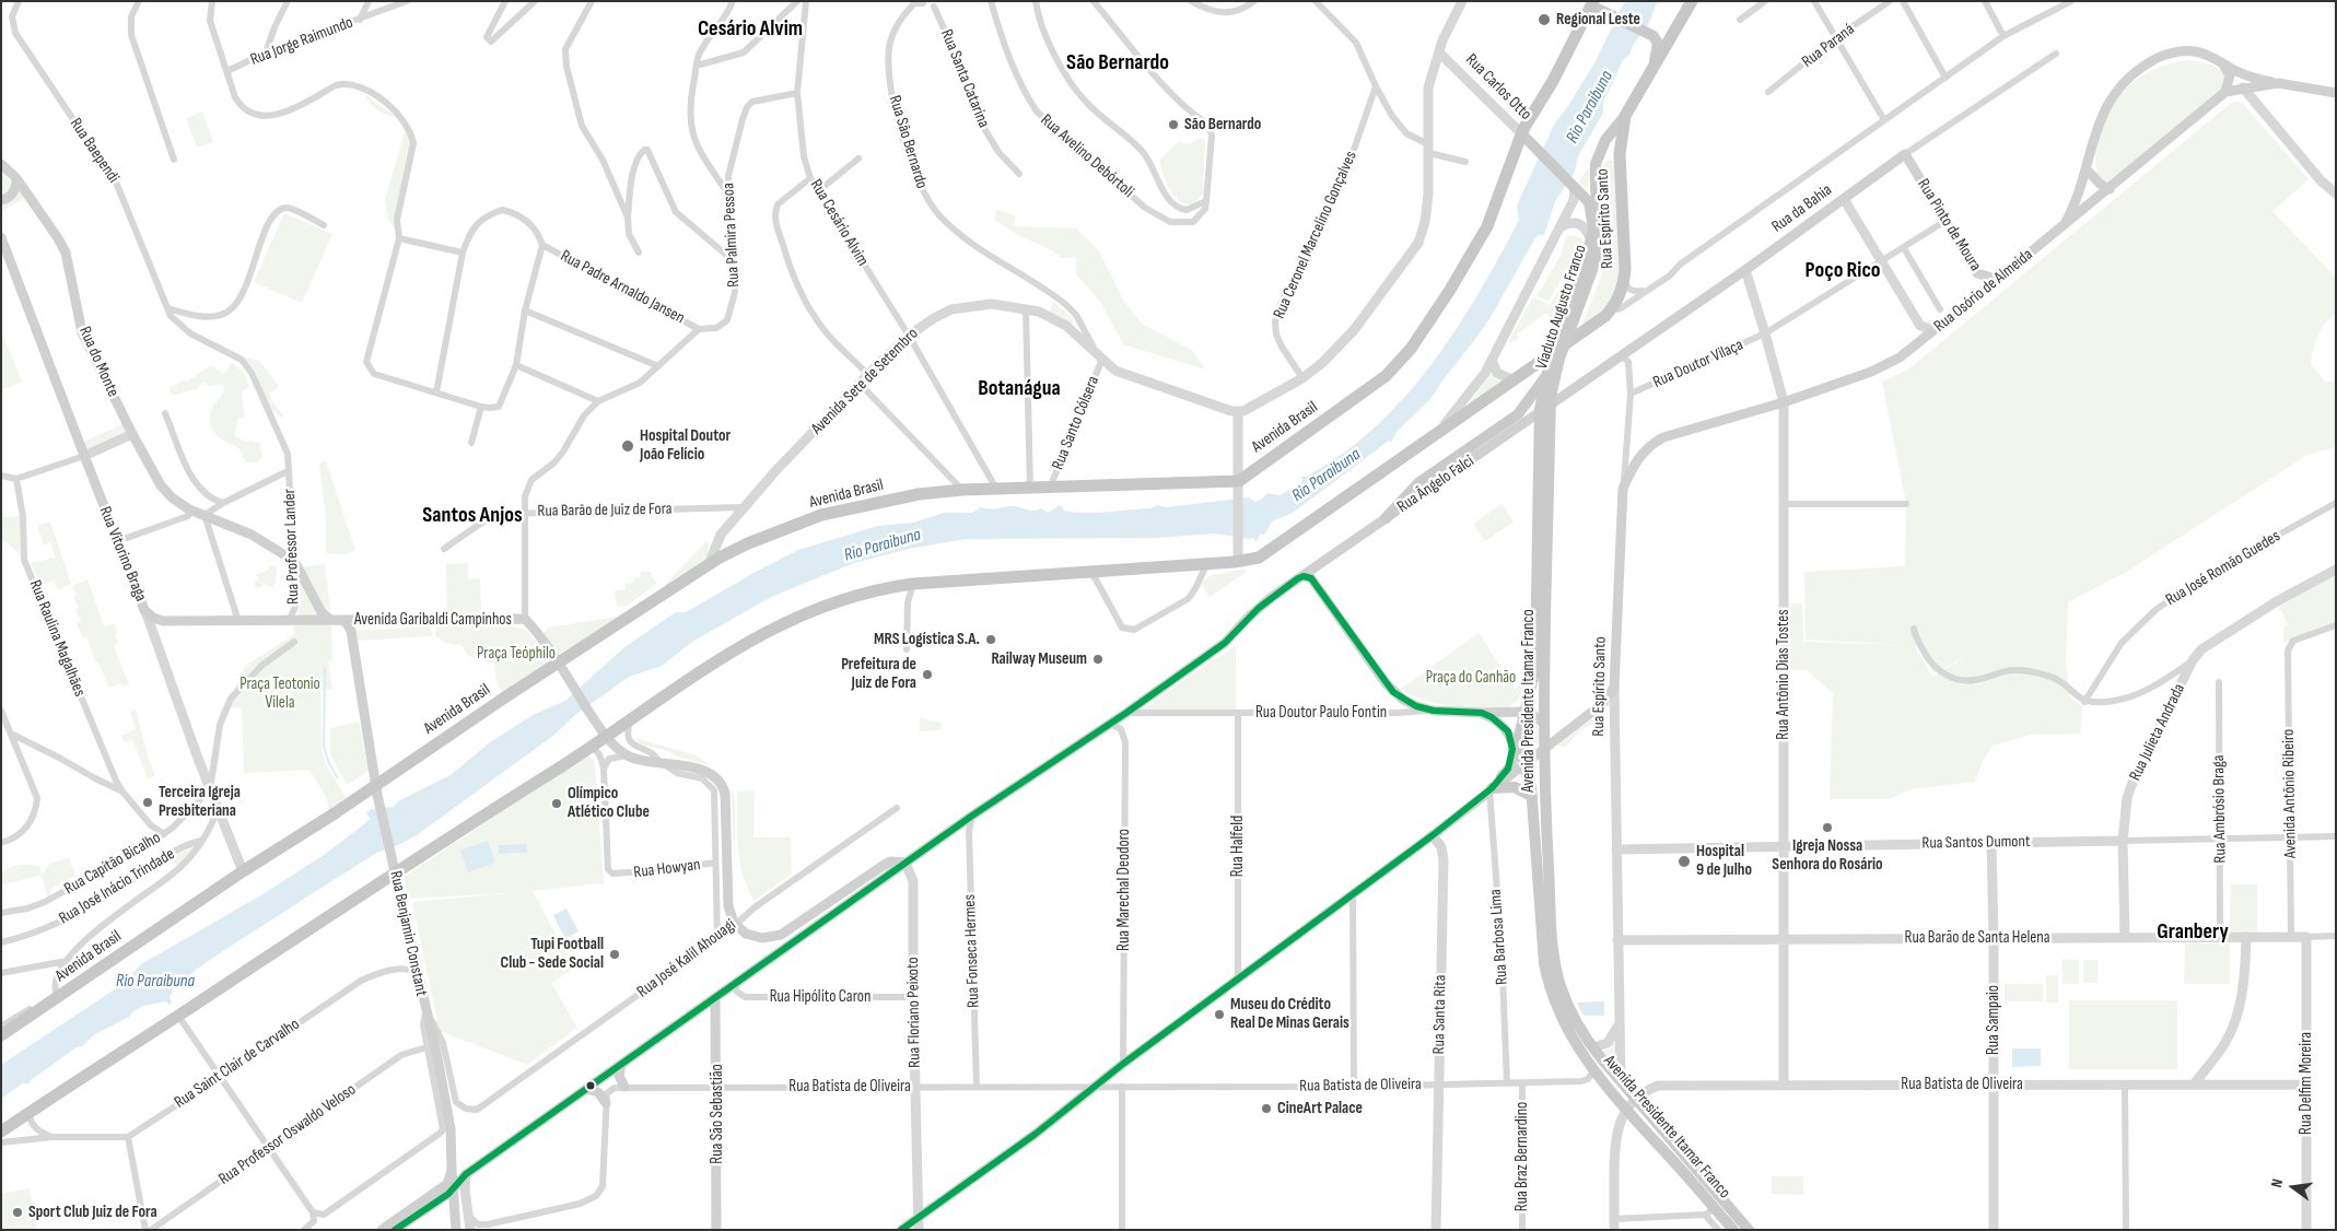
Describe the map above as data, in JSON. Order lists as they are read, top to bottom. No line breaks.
{"streets":{"highway":["Rua da Bahia","Rua Espírito Santo","Avenida Brasil"],"main road":["Rua Carlos Otto","Rua Pinto de Moura","Rua Osório de Almeida","Viaduto Augusto Franco","Rua do Monte","Rua Ângelo Falci","Rua Vitorino Braga","Avenida Garibaldi Campinhos","Avenida Presidente Itamar Franco","Rua Doutor Paulo Fontin","Rua Benjamin Constant","Rua São Sebastião"],"street":["Rua Jorge Raimundo","Rua Paraná","Rua Santa Catarina","Rua São Bernardo","Rua Baependi","Rua Avelino Debórtoli","Rua Cesário Alvim","Rua Palmira Pessoa","Rua Ceronel Marcelino Gonçalves","Rua Padre Arnaldo Jansen","Rua Doutor Vilaça","Avenida Sete de Setembro","Rua Santo Cólsera","Rua Barão de Juiz de Fora","Rua Professor Lander","Rua José Romão Guedes","Rua Raulina Magalhães","Rua Antônio Dias Tostes","Rua Julieta Andrada","Avenida Antônio Ribeiro","Rua Ambrósio Braga","Rua Santos Dumont","Rua Halfeld","Rua Capitão Bicalho","Rua Howyan","Rua José Inácio Trindade","Rua Marechal Deodoro","Rua Barbosa Lima","Rua Barão de Santa Helena","Rua Fonseca Hermes","Rua José Kalil Ahouagi","Rua Hipólito Caron","Rua Floriano Peixoto","Rua Santa Rita","Rua Sampaio","Rua Saint Clair de Carvalho","Rua Delfim Moreira","Rua Batista de Oliveira","Rua Professor Oswaldo Veloso","Rua Braz Bernardino"]},"crossings":[["Rua Carlos Otto","Viaduto Augusto Franco"],["Rua Carlos Otto","Avenida Brasil"],["Rua São Bernardo","Avenida Sete de Setembro"],["Rua Baependi","Rua Professor Lander"],["Rua da Bahia","Rua Espírito Santo"],["Rua da Bahia","Rua Pinto de Moura"],["Rua da Bahia","Rua Ângelo Falci"],["Rua da Bahia","Rua Antônio Dias Tostes"],["Rua Espírito Santo","Rua Osório de Almeida"],["Rua Espírito Santo","Viaduto Augusto Franco"],["Rua Espírito Santo","Rua Doutor Vilaça"],["Rua Espírito Santo","Avenida Presidente Itamar Franco"],["Rua Espírito Santo","Rua Santos Dumont"],["Rua Espírito Santo","Rua Barão de Santa Helena"],["Rua Cesário Alvim","Rua Palmira Pessoa"],["Rua Cesário Alvim","Avenida Sete de Setembro"],["Rua Cesário Alvim","Avenida Brasil"],["Rua Pinto de Moura","Rua Osório de Almeida"],["Rua Pinto de Moura","Rua Doutor Vilaça"],["Rua Palmira Pessoa","Rua Padre Arnaldo Jansen"],["Rua Padre Arnaldo Jansen","Rua Barão de Juiz de Fora"],["Rua Padre Arnaldo Jansen","Avenida Garibaldi Campinhos"],["Rua Osório de Almeida","Rua Antônio Dias Tostes"],["Viaduto Augusto Franco","Avenida Presidente Itamar Franco"],["Rua do Monte","Rua Professor Lander"],["Rua Doutor Vilaça","Rua Antônio Dias Tostes"],["Avenida Sete de Setembro","Rua Santo Cólsera"],["Avenida Sete de Setembro","Avenida Brasil"],["Avenida Sete de Setembro","Rua Barão de Juiz de Fora"],["Rua Santo Cólsera","Avenida Brasil"],["Avenida Brasil","Rua Vitorino Braga"],["Avenida Brasil","Rua Benjamin Constant"],["Rua Ângelo Falci","Rua Doutor Paulo Fontin"],["Rua Ângelo Falci","Rua Marechal Deodoro"],["Rua Ângelo Falci","Rua Fonseca Hermes"],["Rua Ângelo Falci","Rua Hipólito Caron"],["Rua Ângelo Falci","Rua Floriano Peixoto"],["Rua Ângelo Falci","Rua São Sebastião"],["Rua Professor Lander","Avenida Garibaldi Campinhos"],["Rua Vitorino Braga","Rua Capitão Bicalho"],["Rua Antônio Dias Tostes","Rua Santos Dumont"],["Rua Antônio Dias Tostes","Rua Barão de Santa Helena"],["Rua Antônio Dias Tostes","Rua Batista de Oliveira"],["Avenida Presidente Itamar Franco","Rua Doutor Paulo Fontin"],["Avenida Presidente Itamar Franco","Rua Batista de Oliveira"],["Rua Doutor Paulo Fontin","Rua Halfeld"],["Rua Julieta Andrada","Rua Santos Dumont"],["Rua Julieta Andrada","Rua Barão de Santa Helena"],["Avenida Antônio Ribeiro","Rua Santos Dumont"],["Avenida Antônio Ribeiro","Rua Barão de Santa Helena"],["Rua Ambrósio Braga","Rua Santos Dumont"],["Rua Ambrósio Braga","Rua Barão de Santa Helena"],["Rua Santos Dumont","Rua Sampaio"],["Rua Benjamin Constant","Rua José Kalil Ahouagi"],["Rua Benjamin Constant","Rua Saint Clair de Carvalho"],["Rua Benjamin Constant","Rua Professor Oswaldo Veloso"],["Rua Barbosa Lima","Rua Batista de Oliveira"],["Rua Barão de Santa Helena","Rua Sampaio"],["Rua Barão de Santa Helena","Rua Delfim Moreira"],["Rua Fonseca Hermes","Rua Batista de Oliveira"],["Rua Hipólito Caron","Rua Floriano Peixoto"],["Rua Floriano Peixoto","Rua Batista de Oliveira"],["Rua Santa Rita","Rua Batista de Oliveira"],["Rua Sampaio","Rua Batista de Oliveira"],["Rua Delfim Moreira","Rua Batista de Oliveira"],["Rua Batista de Oliveira","Rua São Sebastião"],["Rua Batista de Oliveira","Rua Braz Bernardino"]],"districts":["Cesário Alvim","São Bernardo","Poço Rico","Botanágua","Santos Anjos","Granbery"],"water":["Rio Paraibuna"],"parks":["Praça Teóphilo","Praça do Canhão","Praça Teotonio Vilela"],"places":["Regional Leste","São Bernardo","Hospital Doutor João Felício","MRS Logística S.A.","Railway Museum","Prefeitura de Juiz de Fora","Terceira Igreja Presbiteriana","Olímpico Atlético Clube","Igreja Nossa Senhora do Rosário","Hospital 9 de Julho","Tupi Football Club - Sede Social","Museu do Crédito Real De Minas Gerais","CineArt Palace","Sport Club Juiz de Fora"],"north":"left"}
